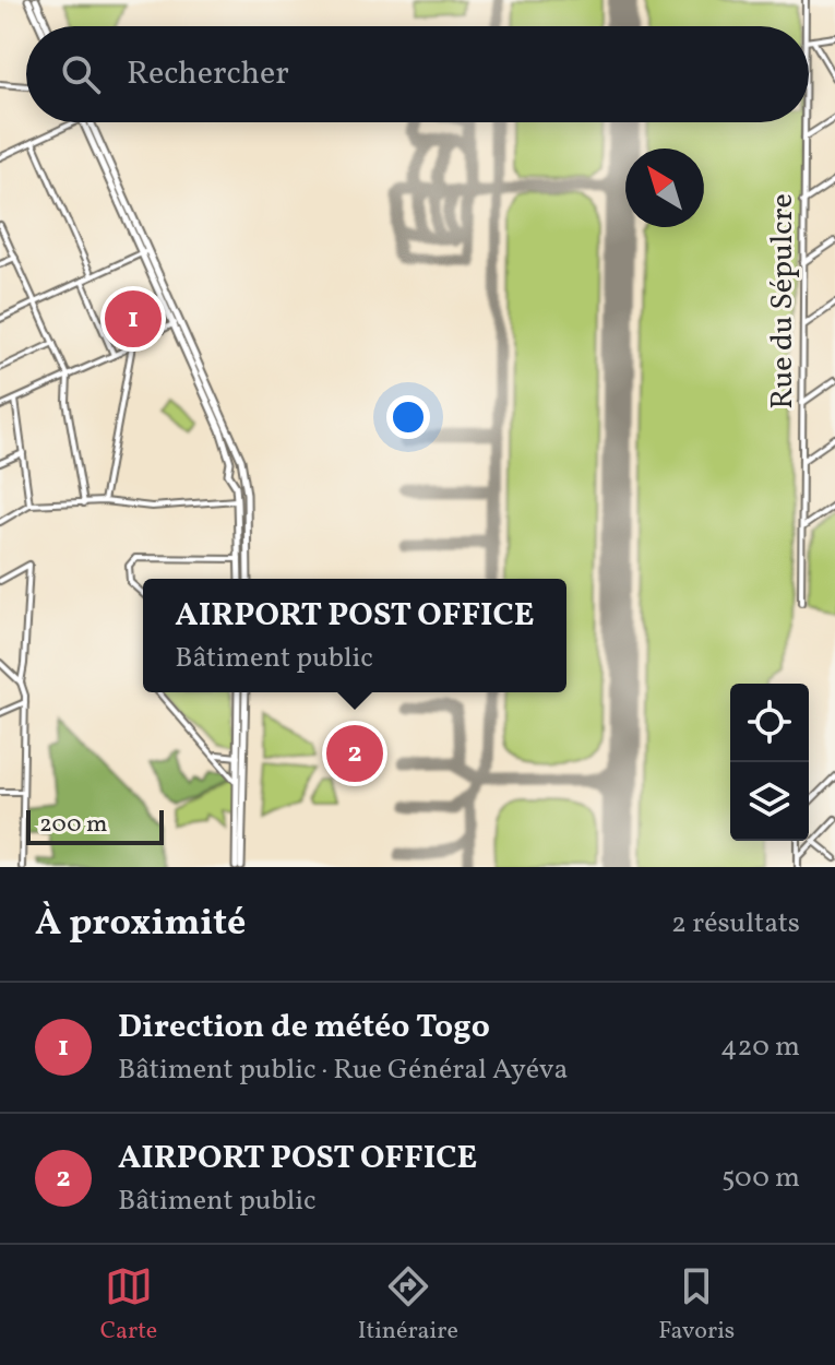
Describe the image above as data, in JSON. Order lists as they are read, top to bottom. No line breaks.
{"streets":{"street":["Rue du Sépulcre"]},"scale_bar":"200 m","north":"top left","page":{"search":"Rechercher","pins":["1","2"],"popup":["AIRPORT POST OFFICE","Bâtiment public"],"scale":"200 m","heading":["À proximité","2 résultats"],"list":[{"mark":"1","name":"Direction de météo Togo","note":"Bâtiment public · Rue Général Ayéva","value":"420 m"},{"mark":"2","name":"AIRPORT POST OFFICE","note":"Bâtiment public","value":"500 m"}],"nav":["Carte","Itinéraire","Favoris"]}}
